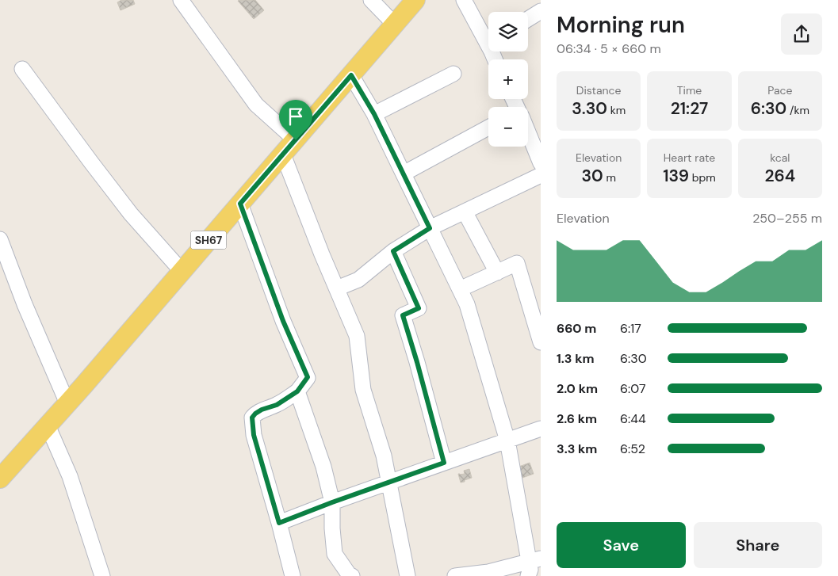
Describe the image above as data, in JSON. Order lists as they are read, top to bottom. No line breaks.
{"streets":{"main road":["SH67"]},"page":{"heading":["Morning run","06:34 · 5 × 660 m"],"map_buttons":["+","−"],"stats":[["Distance","3.30 km"],["Time","21:27"],["Pace","6:30 /km"],["Elevation","30 m"],["Heart rate","139 bpm"],["kcal","264"]],"chart":["Elevation","250–255 m"],"list":[{"name":"660 m","note":"6:17"},{"name":"1.3 km","note":"6:30"},{"name":"2.0 km","note":"6:07"},{"name":"2.6 km","note":"6:44"},{"name":"3.3 km","note":"6:52"}],"buttons":["Save","Share"]}}
